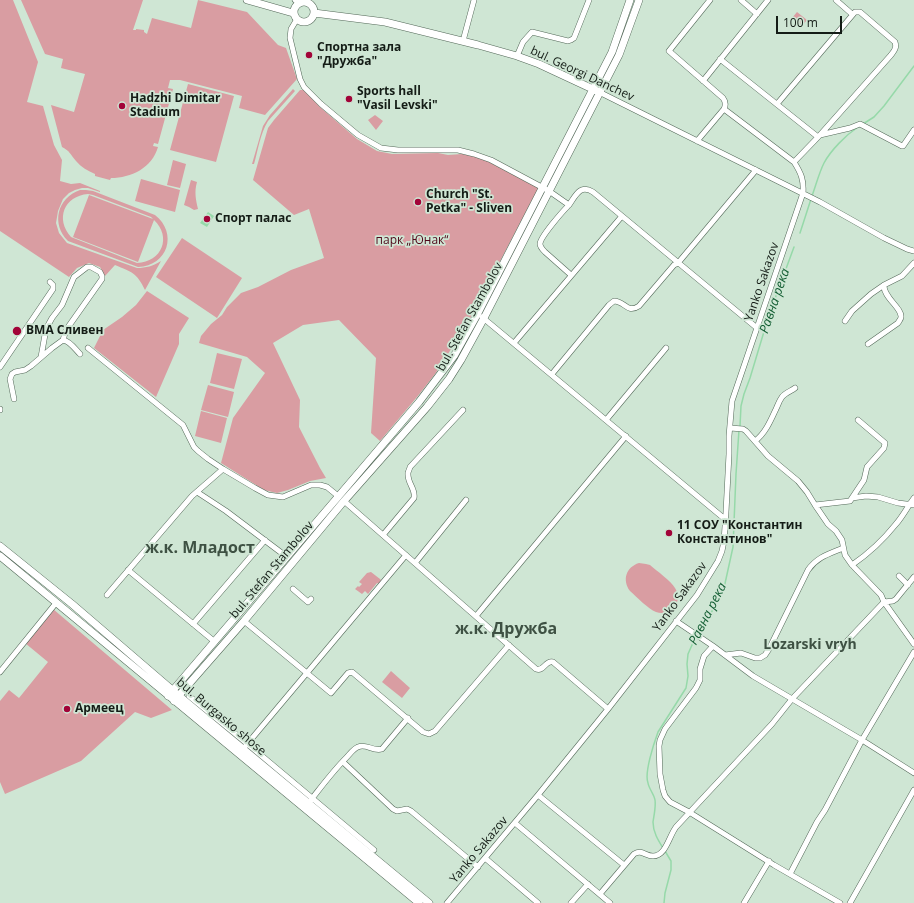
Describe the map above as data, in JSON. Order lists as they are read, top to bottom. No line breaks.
{"streets":{"main road":["bul. Georgi Danchev","bul. Stefan Stambolov","bul. Burgasko shose"],"street":["Yanko Sakazov"]},"crossings":[["bul. Georgi Danchev","Yanko Sakazov"],["bul. Georgi Danchev","bul. Stefan Stambolov"],["bul. Stefan Stambolov","bul. Burgasko shose"]],"districts":["ж.к. Младост","ж.к. Дружба","Lozarski vryh"],"water":["Равна река"],"parks":["парк „Юнак“"],"places":["Спортна зала \"Дружба\"","Sports hall \"Vasil Levski\"","Hadzhi Dimitar Stadium","Church \"St. Petka\" - Sliven","Спорт палас","ВМА Сливен","11 СОУ \"Константин Константинов\"","Армеец"],"scale_bar":"100 m"}
